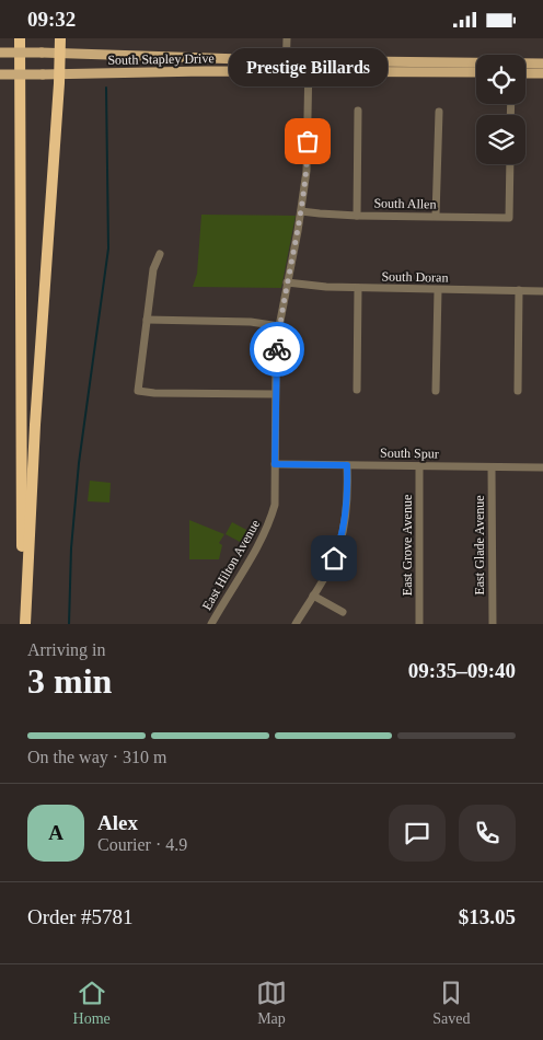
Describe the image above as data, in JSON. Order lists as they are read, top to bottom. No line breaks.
{"streets":{"main road":["South Stapley Drive"],"street":["South Allen","South Doran","South Spur","East Grove Avenue","East Glade Avenue","East Hilton Avenue"]},"crossings":[["South Stapley Drive","East Hilton Avenue"],["South Allen","East Hilton Avenue"],["South Doran","East Hilton Avenue"],["South Spur","East Grove Avenue"],["South Spur","East Glade Avenue"],["South Spur","East Hilton Avenue"]],"places":["Prestige Billards"],"page":{"status":"09:32","bubble":"Prestige Billards","heading":["3 min","Arriving in","09:35–09:40"],"panel":["Alex","Courier · 4.9","Order #5781","$13.05"],"bar":"On the way · 310 m","round":"A","tabs":["Home","Map","Saved"]}}
